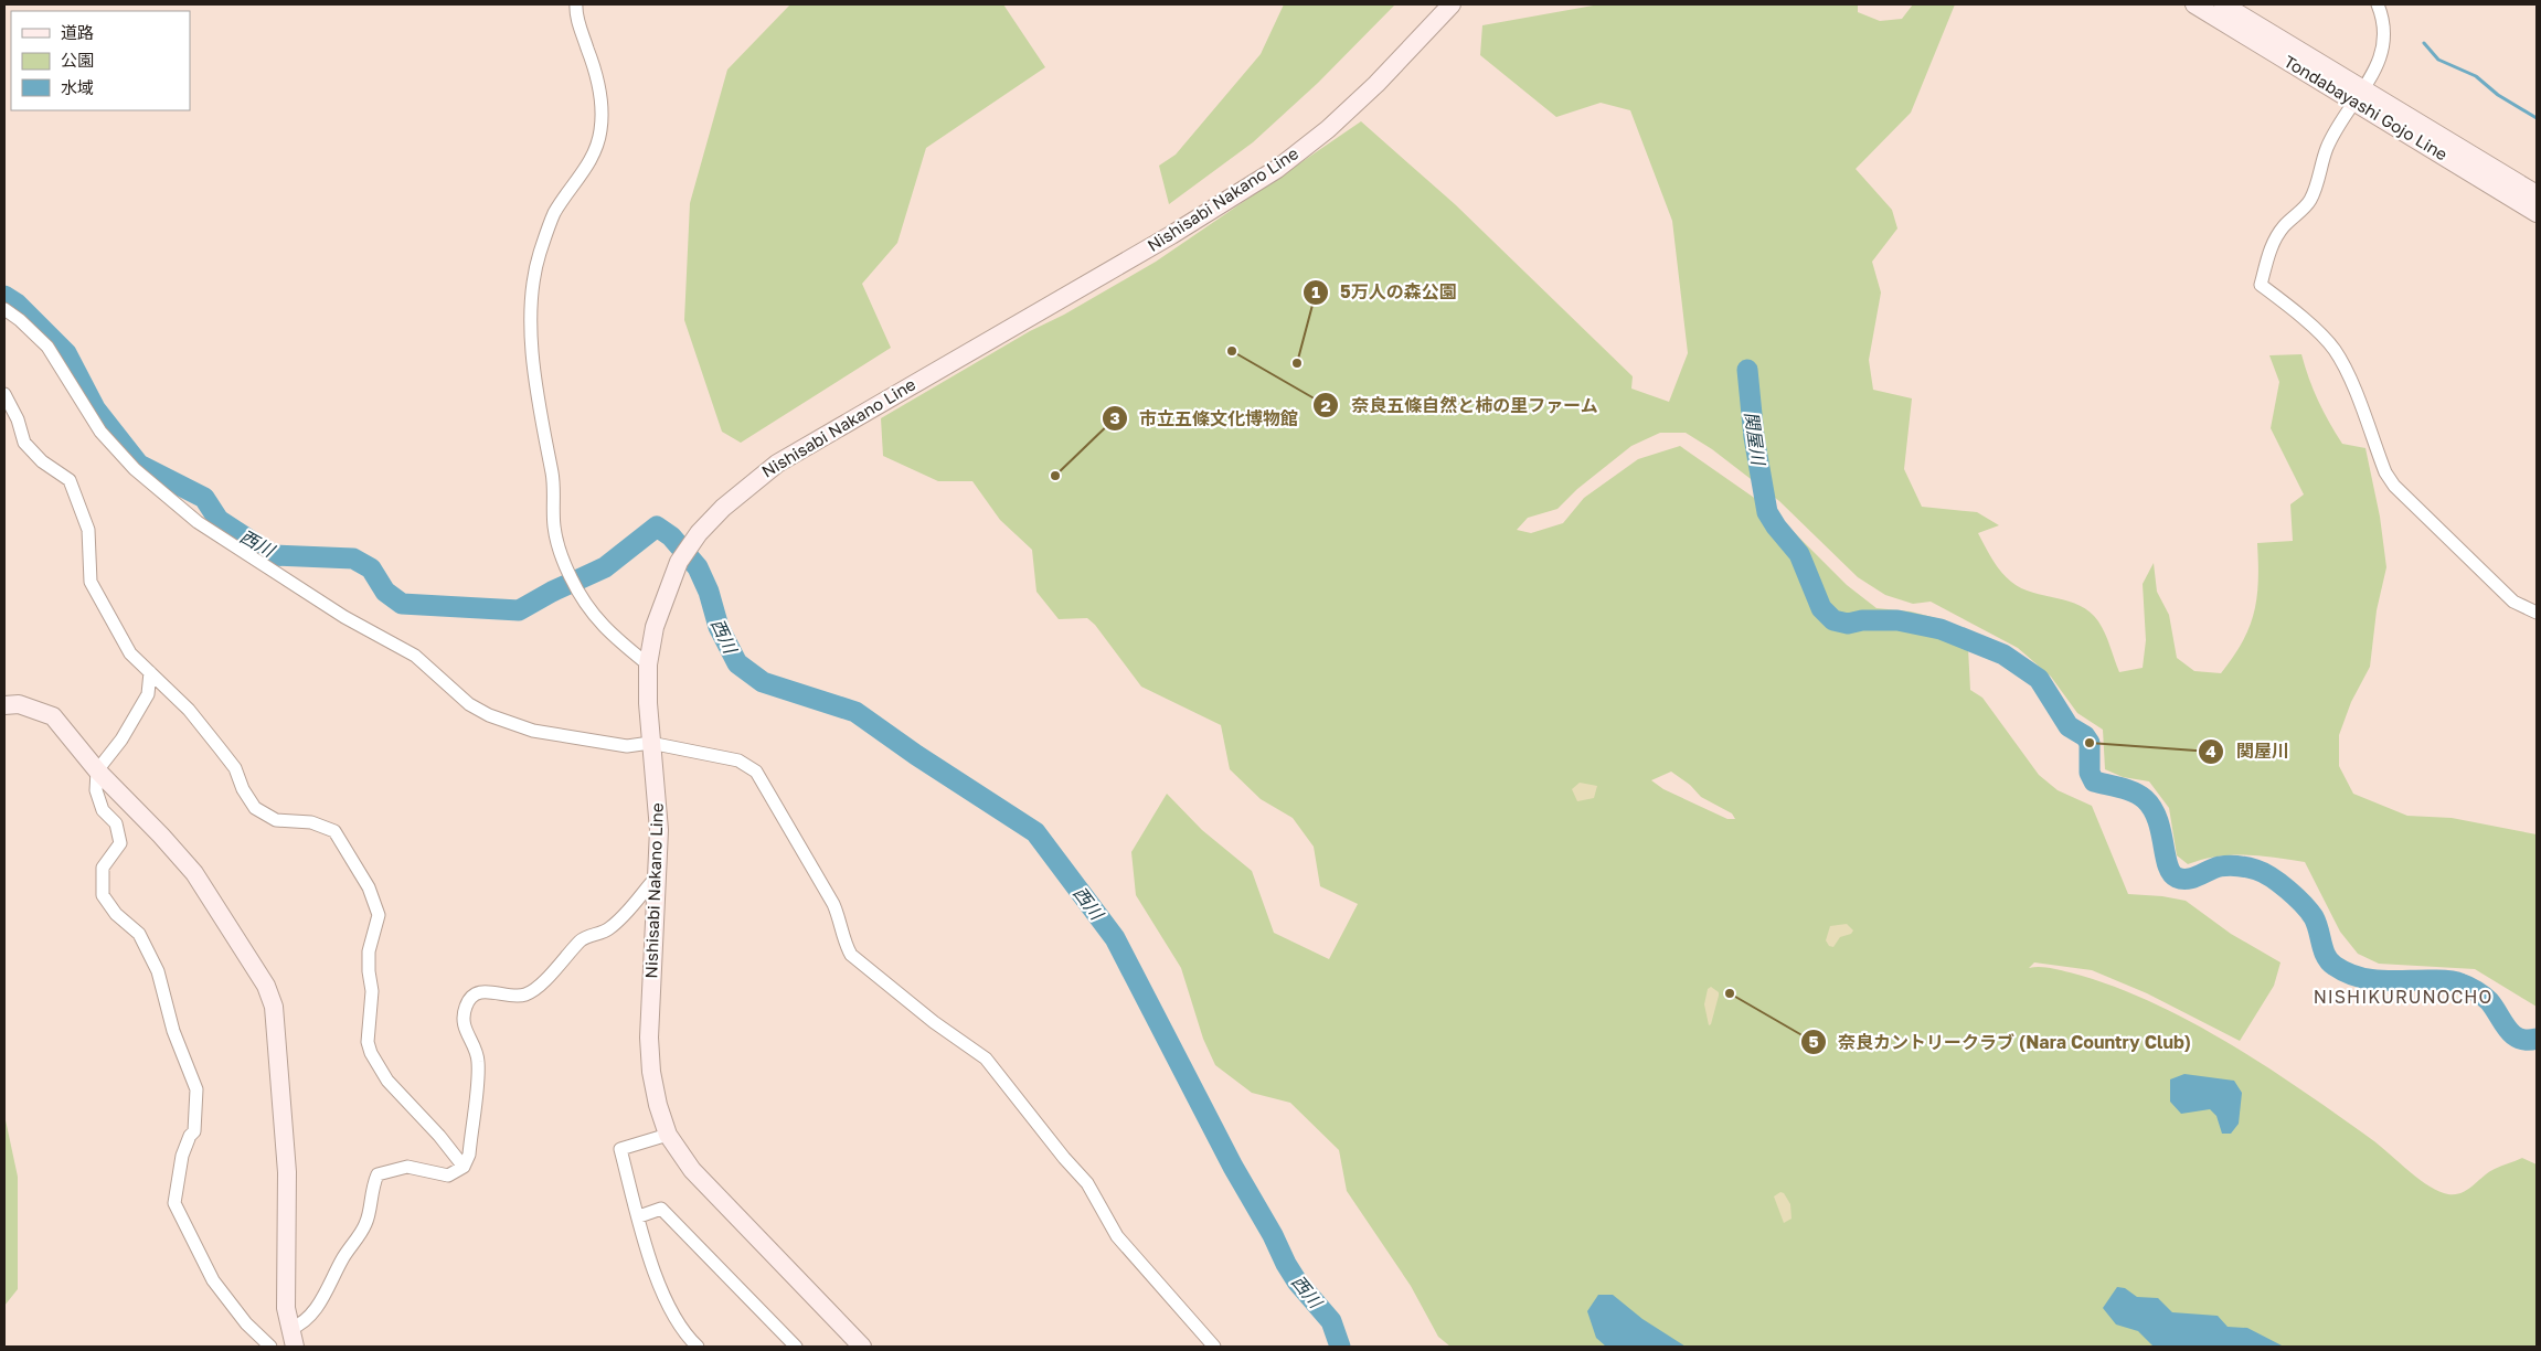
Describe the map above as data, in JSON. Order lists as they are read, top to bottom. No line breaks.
{"streets":{"main road":["Tondabayashi Gojo Line","Nishisabi Nakano Line"]},"districts":["NISHIKURUNOCHO"],"water":["関屋川","西川"],"places":["奈良五條自然と柿の里ファーム","5万人の森公園","市立五條文化博物館","関屋川","奈良カントリークラブ (Nara Country Club)"],"legend":["道路","公園","水域"]}
